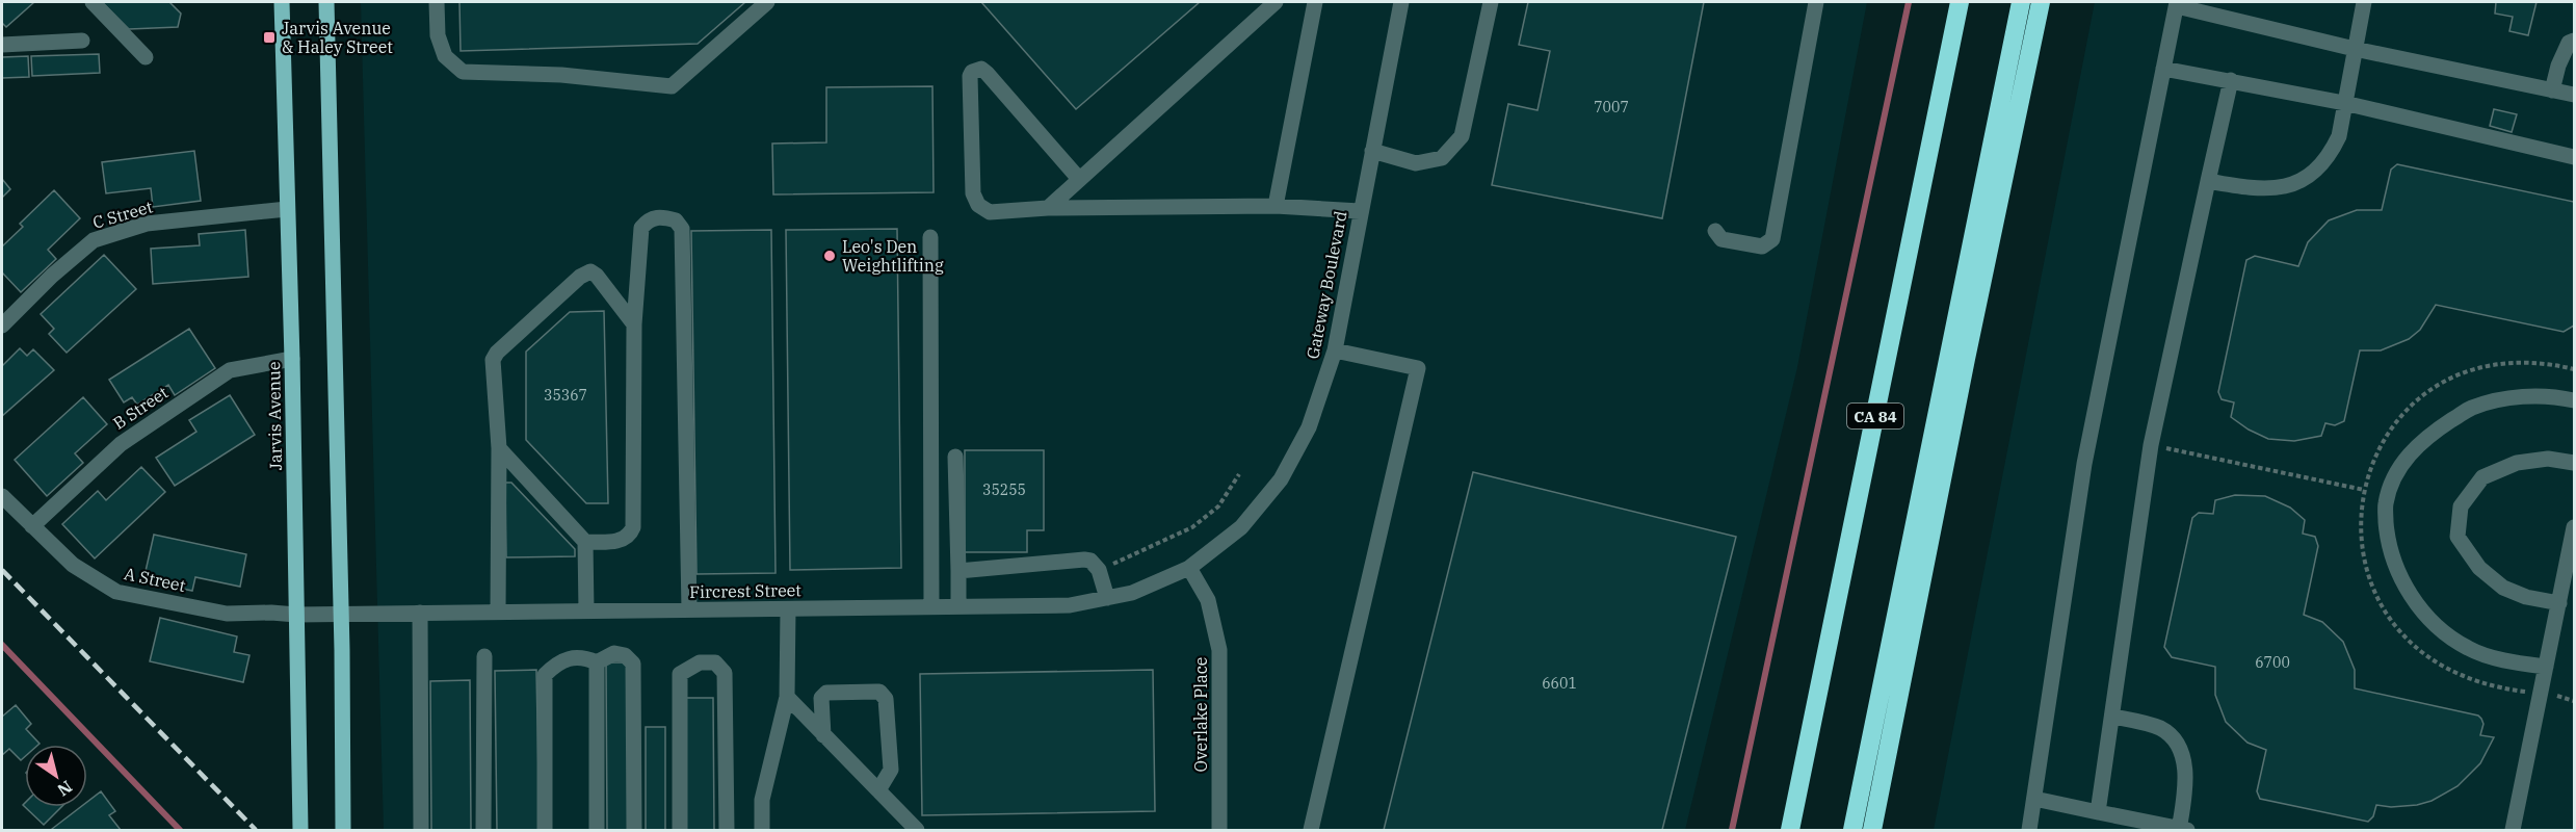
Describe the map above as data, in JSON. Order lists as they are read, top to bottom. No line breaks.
{"streets":{"highway":["CA 84"],"main road":["Jarvis Avenue"],"street":["C Street","Gateway Boulevard","B Street","A Street","Fircrest Street","Overlake Place"]},"crossings":[["C Street","Jarvis Avenue"],["Gateway Boulevard","Fircrest Street"],["Gateway Boulevard","Overlake Place"],["B Street","Jarvis Avenue"],["B Street","A Street"],["Jarvis Avenue","A Street"],["Jarvis Avenue","Fircrest Street"],["A Street","Fircrest Street"],["Fircrest Street","Overlake Place"]],"places":{"transit":["Jarvis Avenue & Haley Street"],"other":["Leo's Den Weightlifting"]},"house_numbers":["7007","35367","35255","6700","6601"],"north":"bottom right"}
